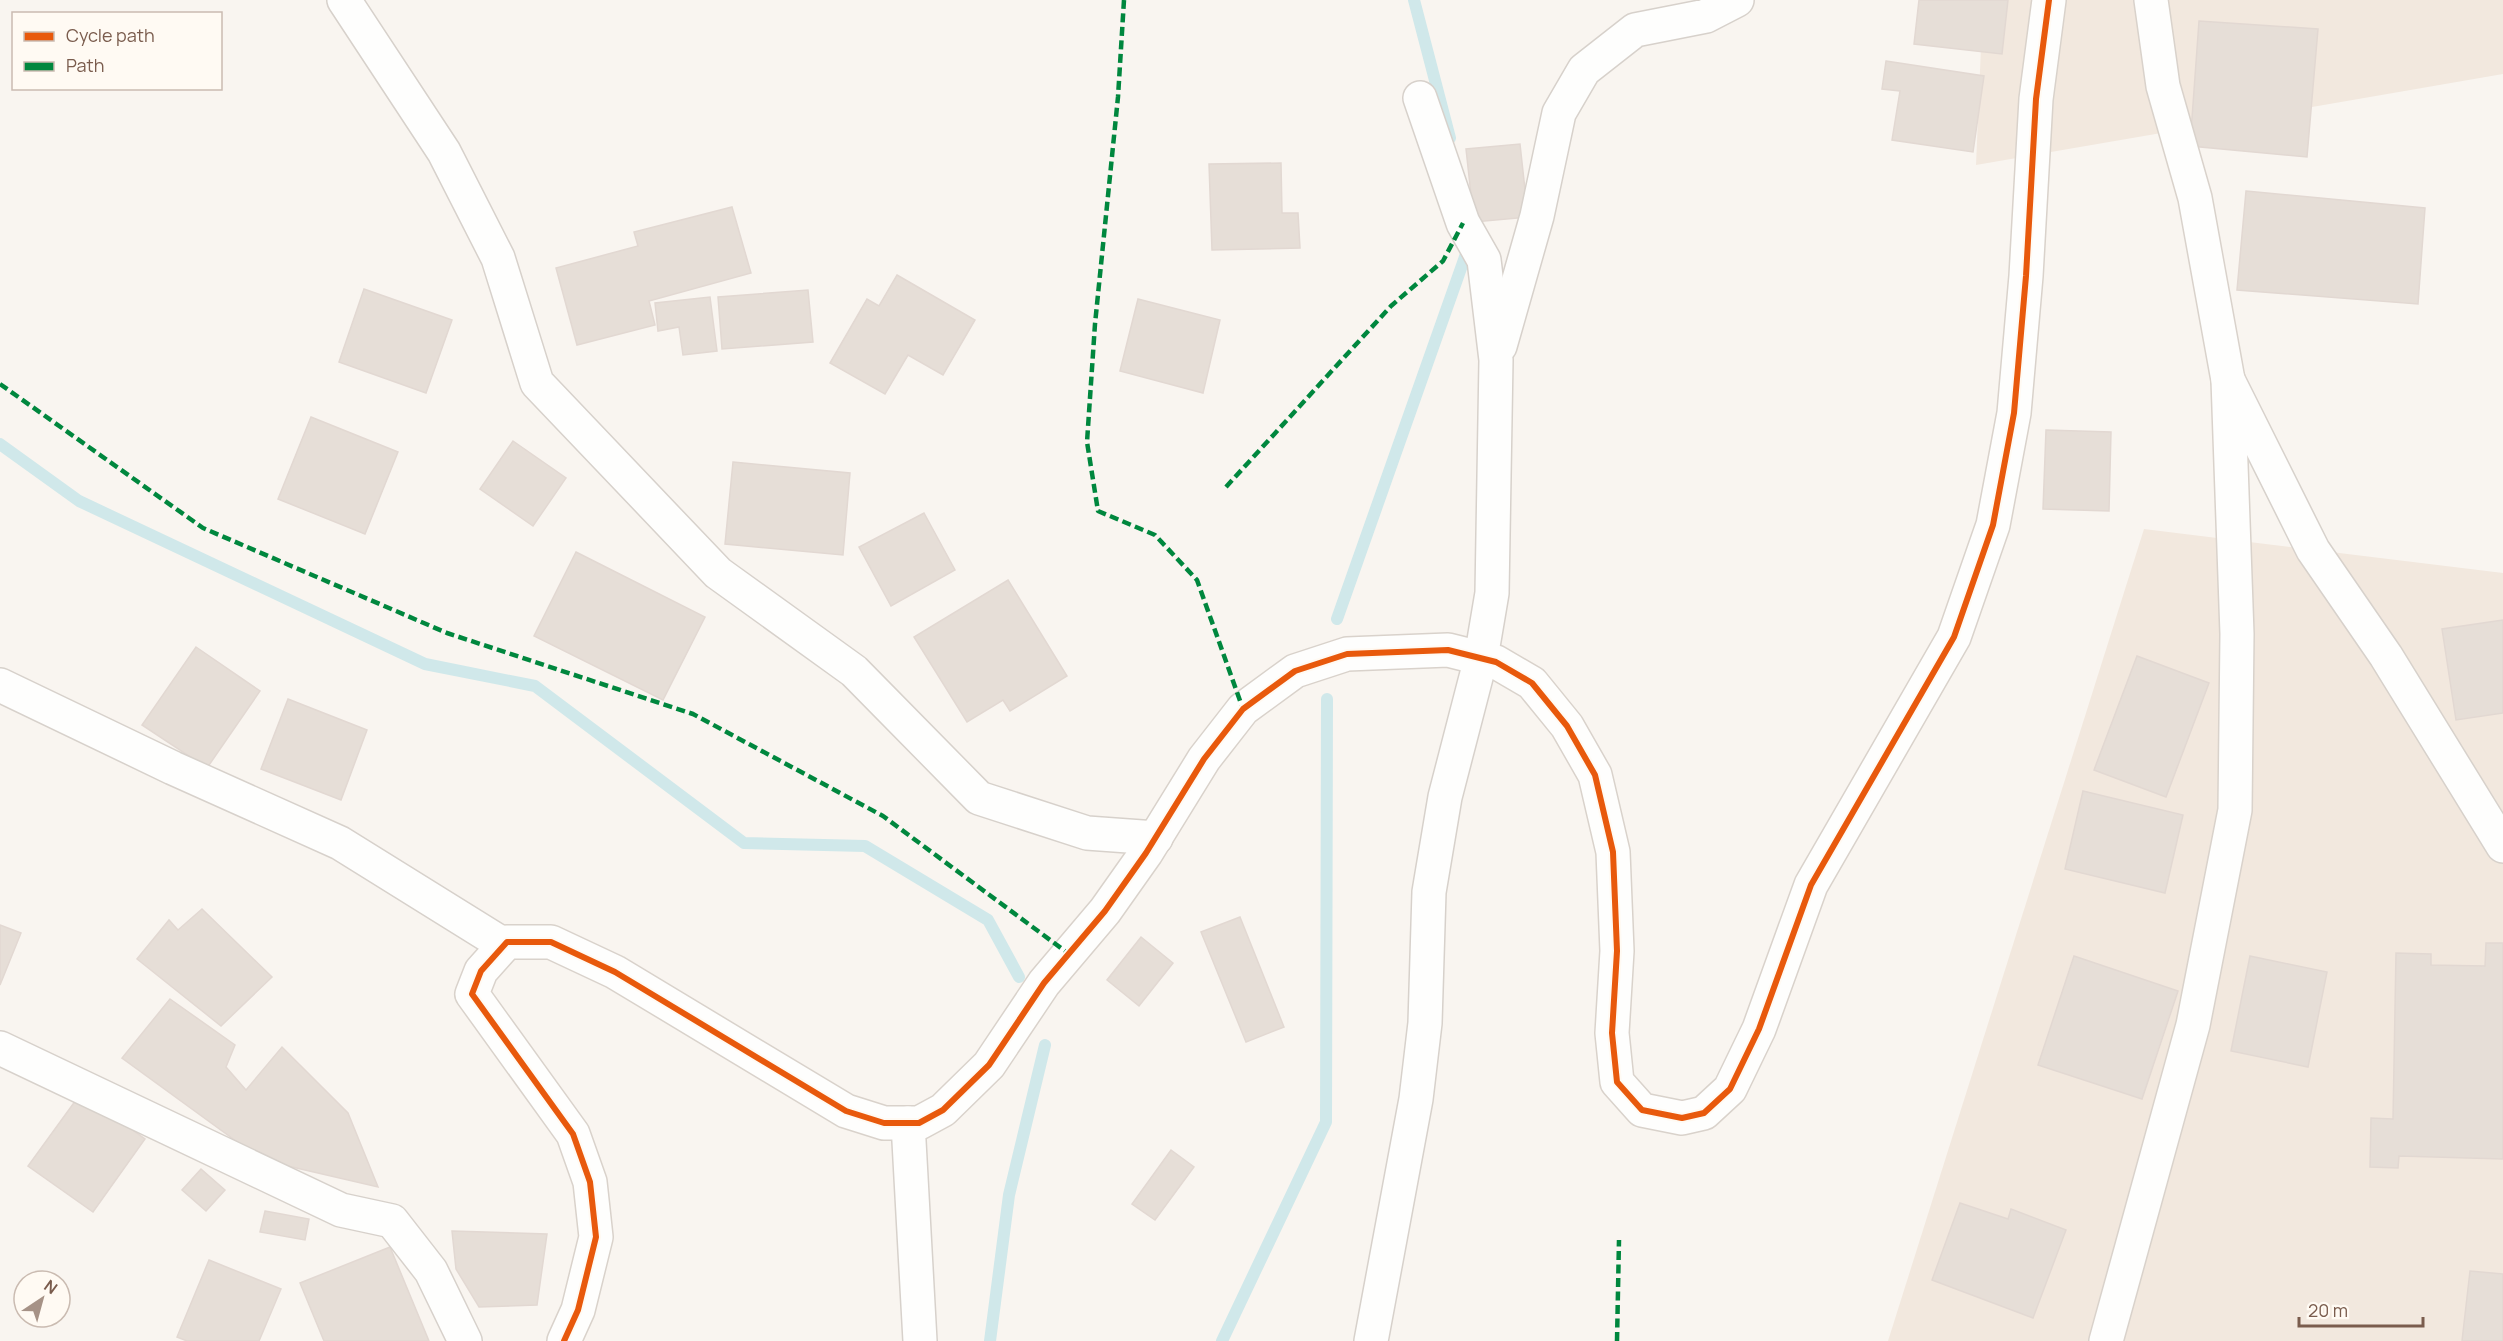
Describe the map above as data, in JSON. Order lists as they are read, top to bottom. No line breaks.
{"legend":["Cycle path","Path"],"scale_bar":"20 m","north":"top right"}
